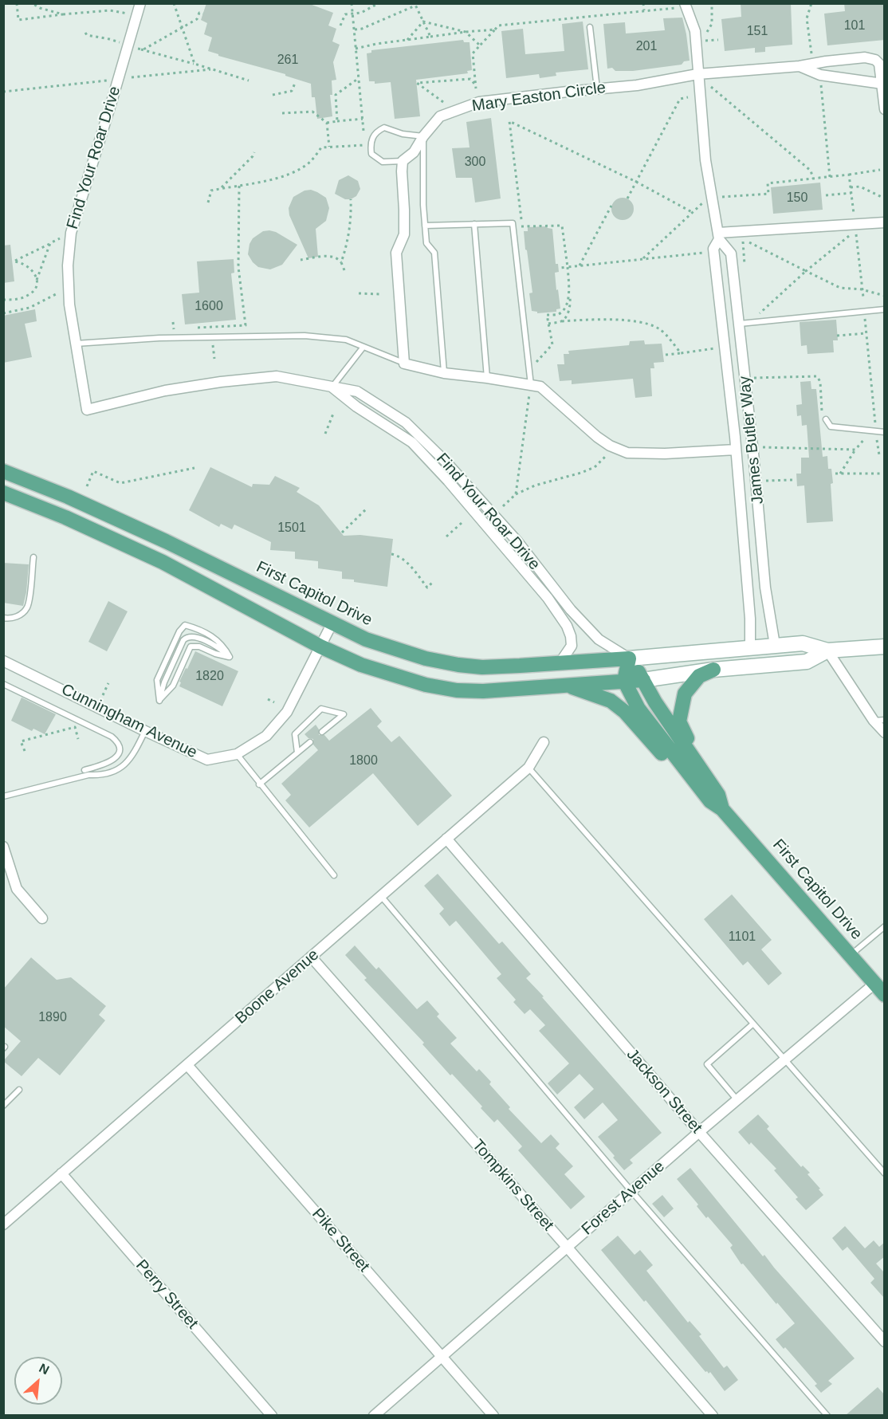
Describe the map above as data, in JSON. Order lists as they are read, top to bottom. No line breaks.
{"streets":{"main road":["First Capitol Drive"],"street":["Mary Easton Circle","Find Your Roar Drive","James Butler Way","Cunningham Avenue","Boone Avenue","Jackson Street","Tompkins Street","Forest Avenue","Pike Street","Perry Street"]},"crossings":[["Mary Easton Circle","James Butler Way"],["Find Your Roar Drive","First Capitol Drive"],["First Capitol Drive","Cunningham Avenue"],["First Capitol Drive","Forest Avenue"],["Boone Avenue","Jackson Street"],["Boone Avenue","Tompkins Street"],["Boone Avenue","Pike Street"],["Boone Avenue","Perry Street"],["Jackson Street","Forest Avenue"],["Tompkins Street","Forest Avenue"],["Forest Avenue","Pike Street"]],"house_numbers":["101","151","201","261","300","150","1600","1501","1820","1800","1101","1890"],"north":"top right"}
